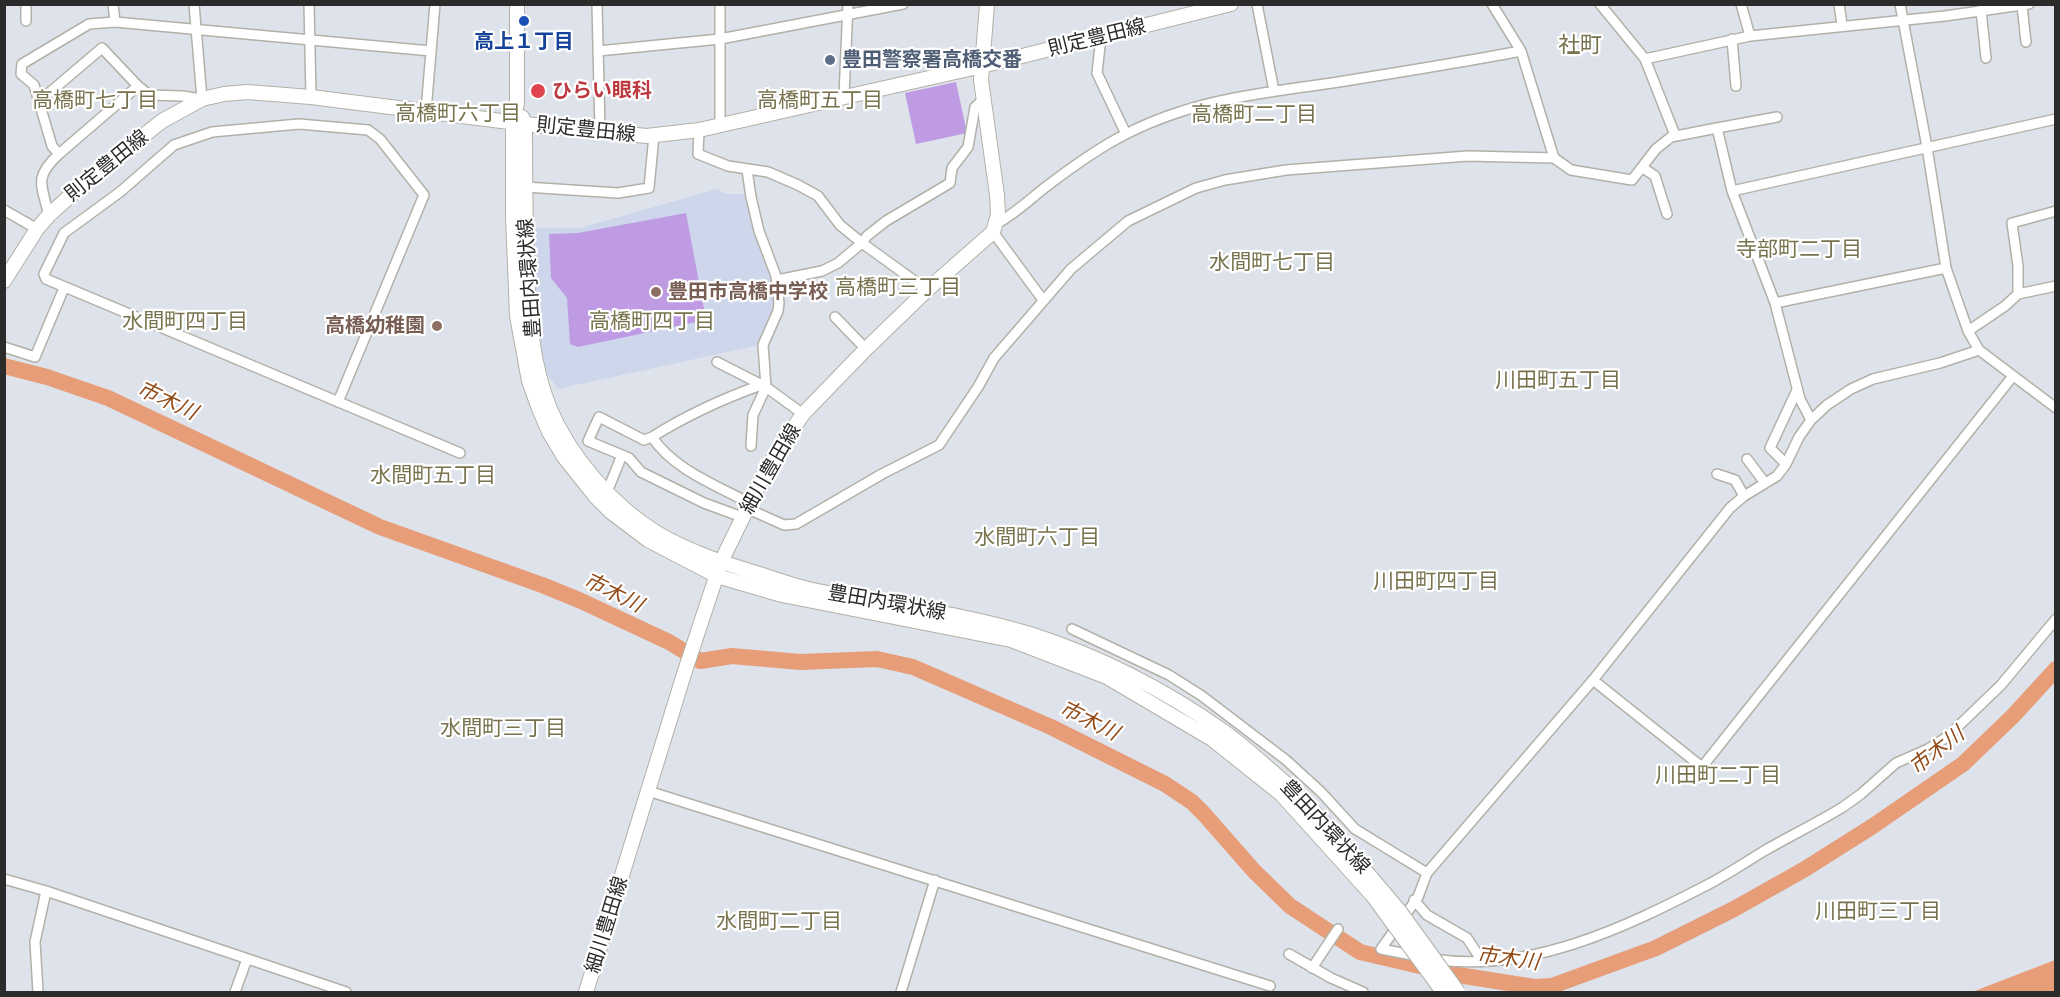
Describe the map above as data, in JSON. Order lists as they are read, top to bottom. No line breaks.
{"streets":{"main road":["則定豊田線","豊田内環状線","細川豊田線"]},"crossings":[["則定豊田線","豊田内環状線"],["豊田内環状線","細川豊田線"]],"districts":["社町","高橋町七丁目","高橋町五丁目","高橋町六丁目","高橋町二丁目","寺部町二丁目","水間町七丁目","高橋町三丁目","水間町四丁目","高橋町四丁目","川田町五丁目","水間町五丁目","水間町六丁目","川田町四丁目","水間町三丁目","川田町二丁目","川田町三丁目","水間町二丁目"],"water":["市木川"],"places":["高上１丁目","豊田警察署高橋交番","ひらい眼科","豊田市高橋中学校","高橋幼稚園"]}
